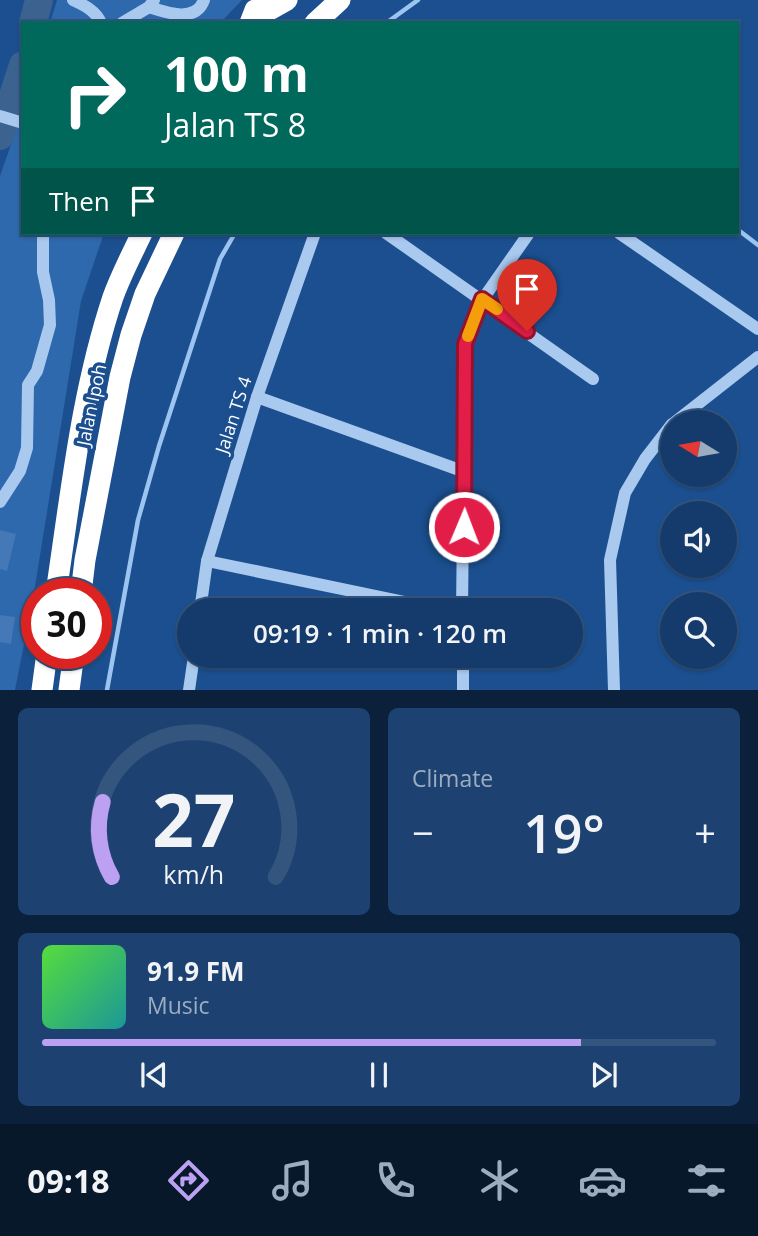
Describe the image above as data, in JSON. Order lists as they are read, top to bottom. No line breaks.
{"streets":{"highway":["Jalan Ipoh"],"street":["Jalan TS 4"]},"north":"left","page":{"turn":["100 m","Jalan TS 8"],"then":"Then","limit":"30","trip":"09:19 · 1 min · 120 m","tile":"Climate","heat":["−","19°","+"],"song":["91.9 FM","Music"],"tabs":"09:18","gauge":["27","km/h"]}}
